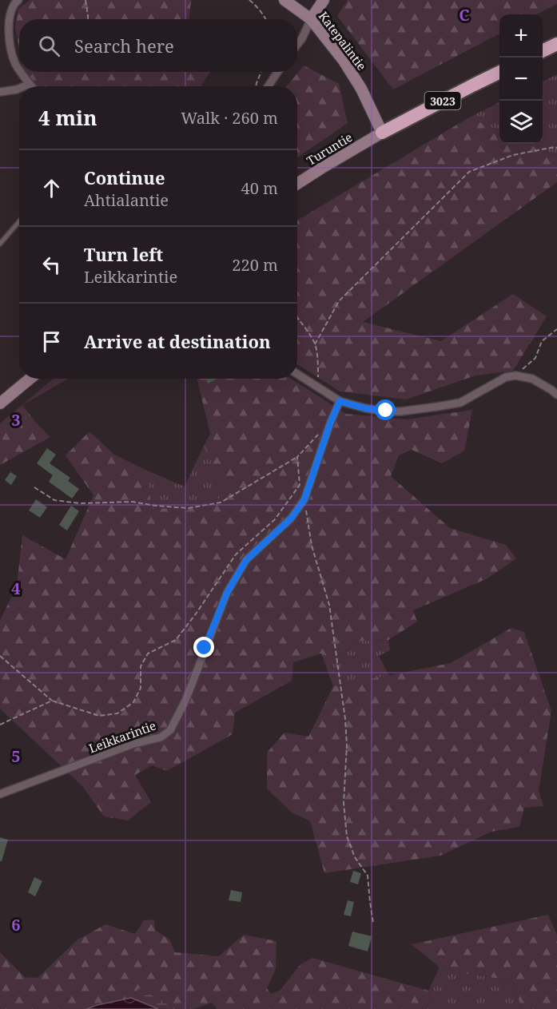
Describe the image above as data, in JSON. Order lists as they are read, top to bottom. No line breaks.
{"streets":{"highway":["3023"],"main road":["Katepalintie","Turuntie"],"street":["Leikkarintie"]},"crossings":[["Katepalintie","3023"],["Katepalintie","Turuntie"],["3023","Turuntie"]],"page":{"map_buttons":["+","−"],"search":"Search here","heading":["4 min","Walk · 260 m"],"list":[["Continue","Ahtialantie","40 m"],["Turn left","Leikkarintie","220 m"],"Arrive at destination"]},"grid":{"columns":["C"],"rows":["3","4","5","6"]}}
